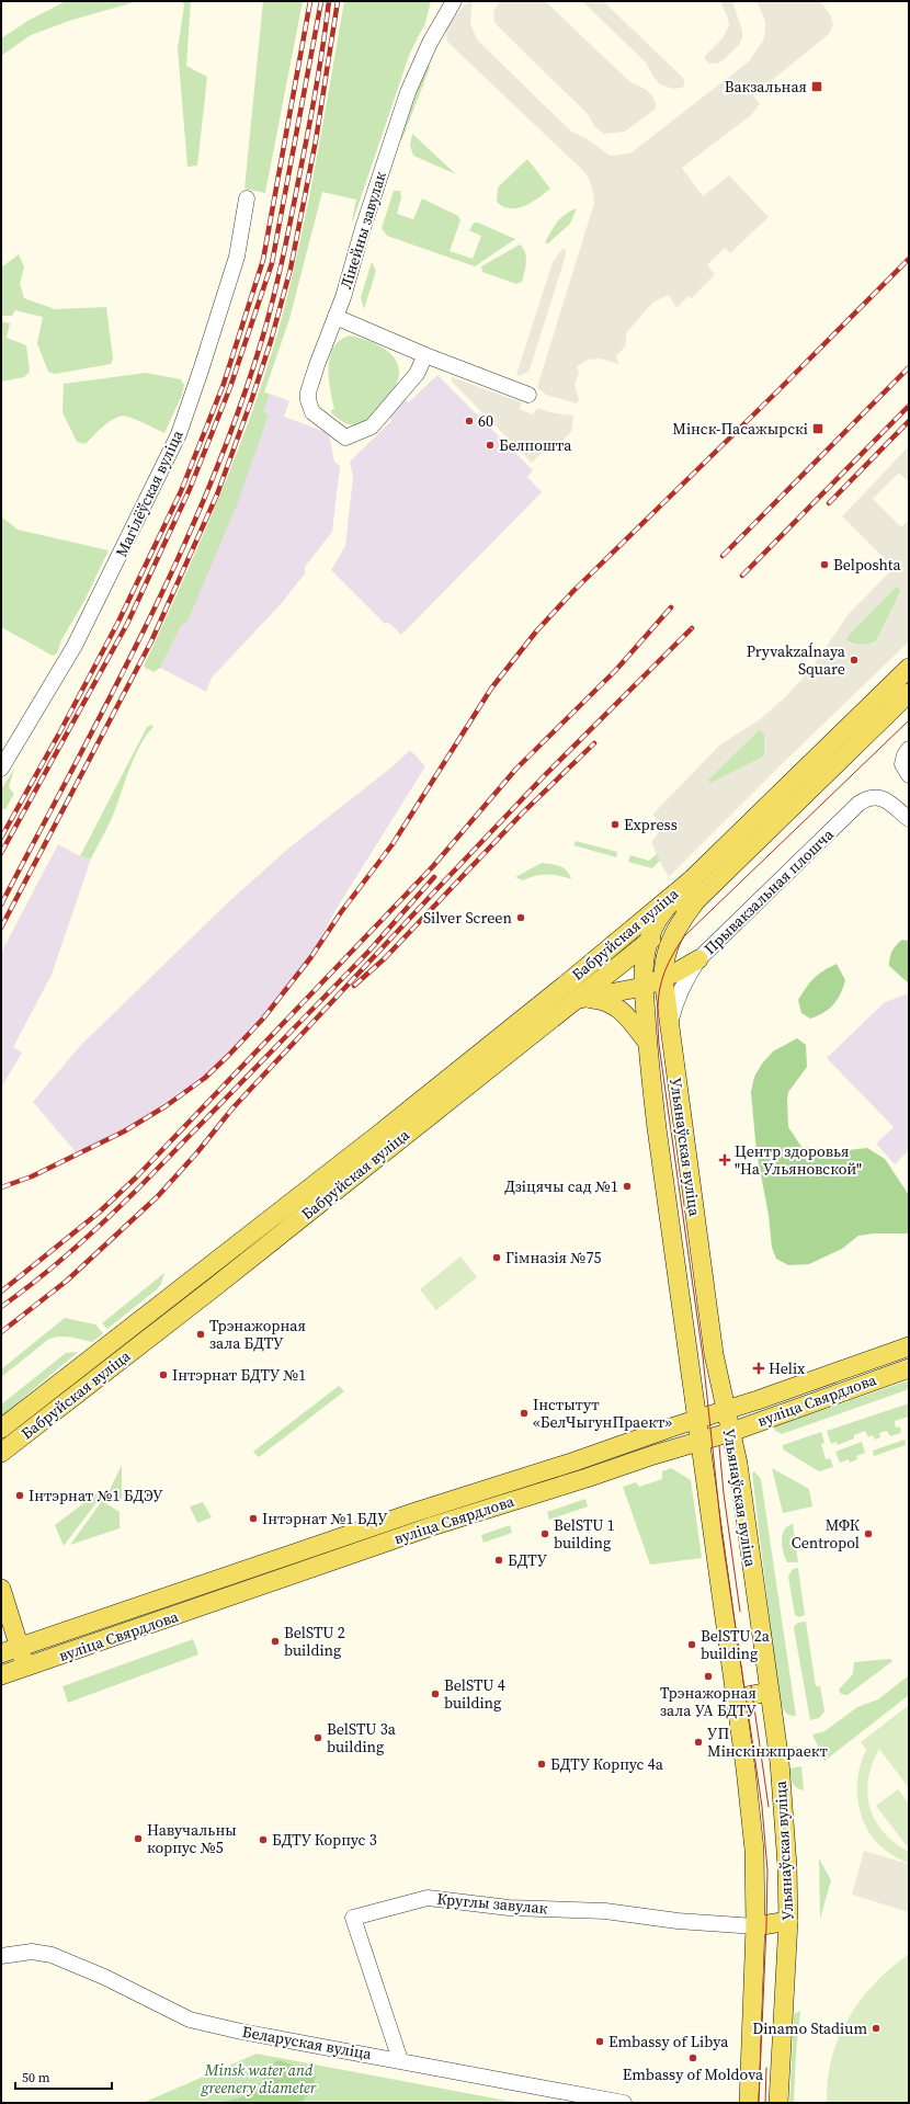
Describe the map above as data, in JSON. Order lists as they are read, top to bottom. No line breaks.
{"streets":{"main road":["Бабруйская вуліца","Ульянаўская вуліца","вуліца Свярдлова"],"street":["Лінейны завулак","Магілёўская вуліца","Прывакзальная плошча","Круглы завулак","Беларуская вуліца"]},"crossings":[["Прывакзальная плошча","Ульянаўская вуліца"],["Бабруйская вуліца","Ульянаўская вуліца"],["Ульянаўская вуліца","вуліца Свярдлова"],["Ульянаўская вуліца","Круглы завулак"],["Круглы завулак","Беларуская вуліца"]],"parks":["Minsk water and greenery diameter"],"places":{"transit":["Вакзальная","Мінск-Пасажырскі"],"other":["60","Белпошта","Belposhta","Pryvakzaĺnaya Square","Express","Silver Screen","Дзіцячы сад №1","Гімназія №75","Трэнажорная зала БДТУ","Інтэрнат БДТУ №1","Інстытут «БелЧыгунПраект»","Інтэрнат №1 БДЭУ","Інтэрнат №1 БДУ","BelSTU 1 building","МФК Centropol","БДТУ","BelSTU 2 building","BelSTU 2a building","Трэнажорная зала УА БДТУ","BelSTU 4 building","BelSTU 3a building","УП Мінскінжпраект","БДТУ Корпус 4а","Навучальны корпус №5","БДТУ Корпус 3","Dinamo Stadium","Embassy of Libya","Embassy of Moldova"],"health":["Центр здоровья \"На Ульяновской\"","Helix"]},"scale_bar":"50 m"}
